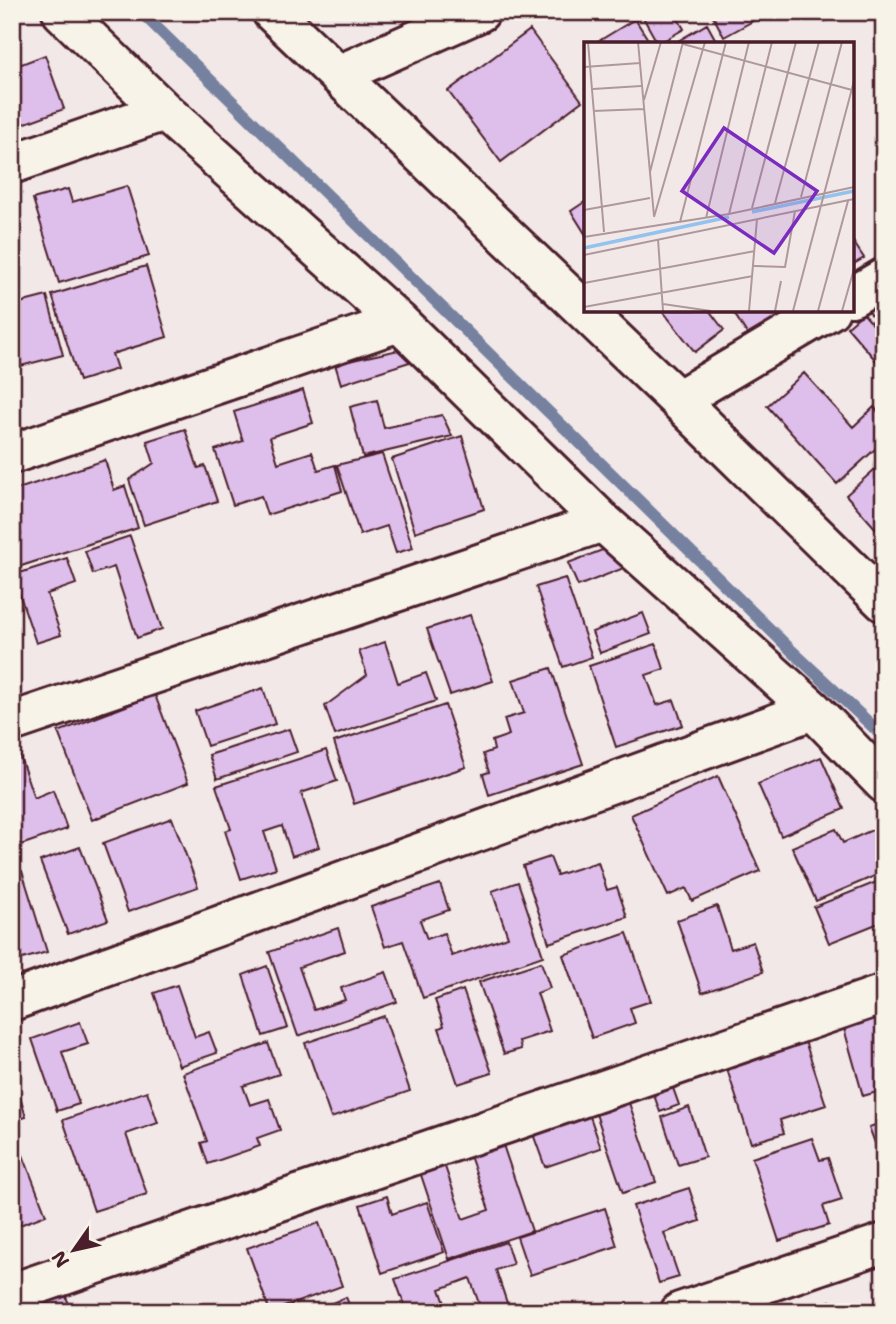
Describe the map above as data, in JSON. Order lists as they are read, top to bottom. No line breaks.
{"north":"bottom left"}
